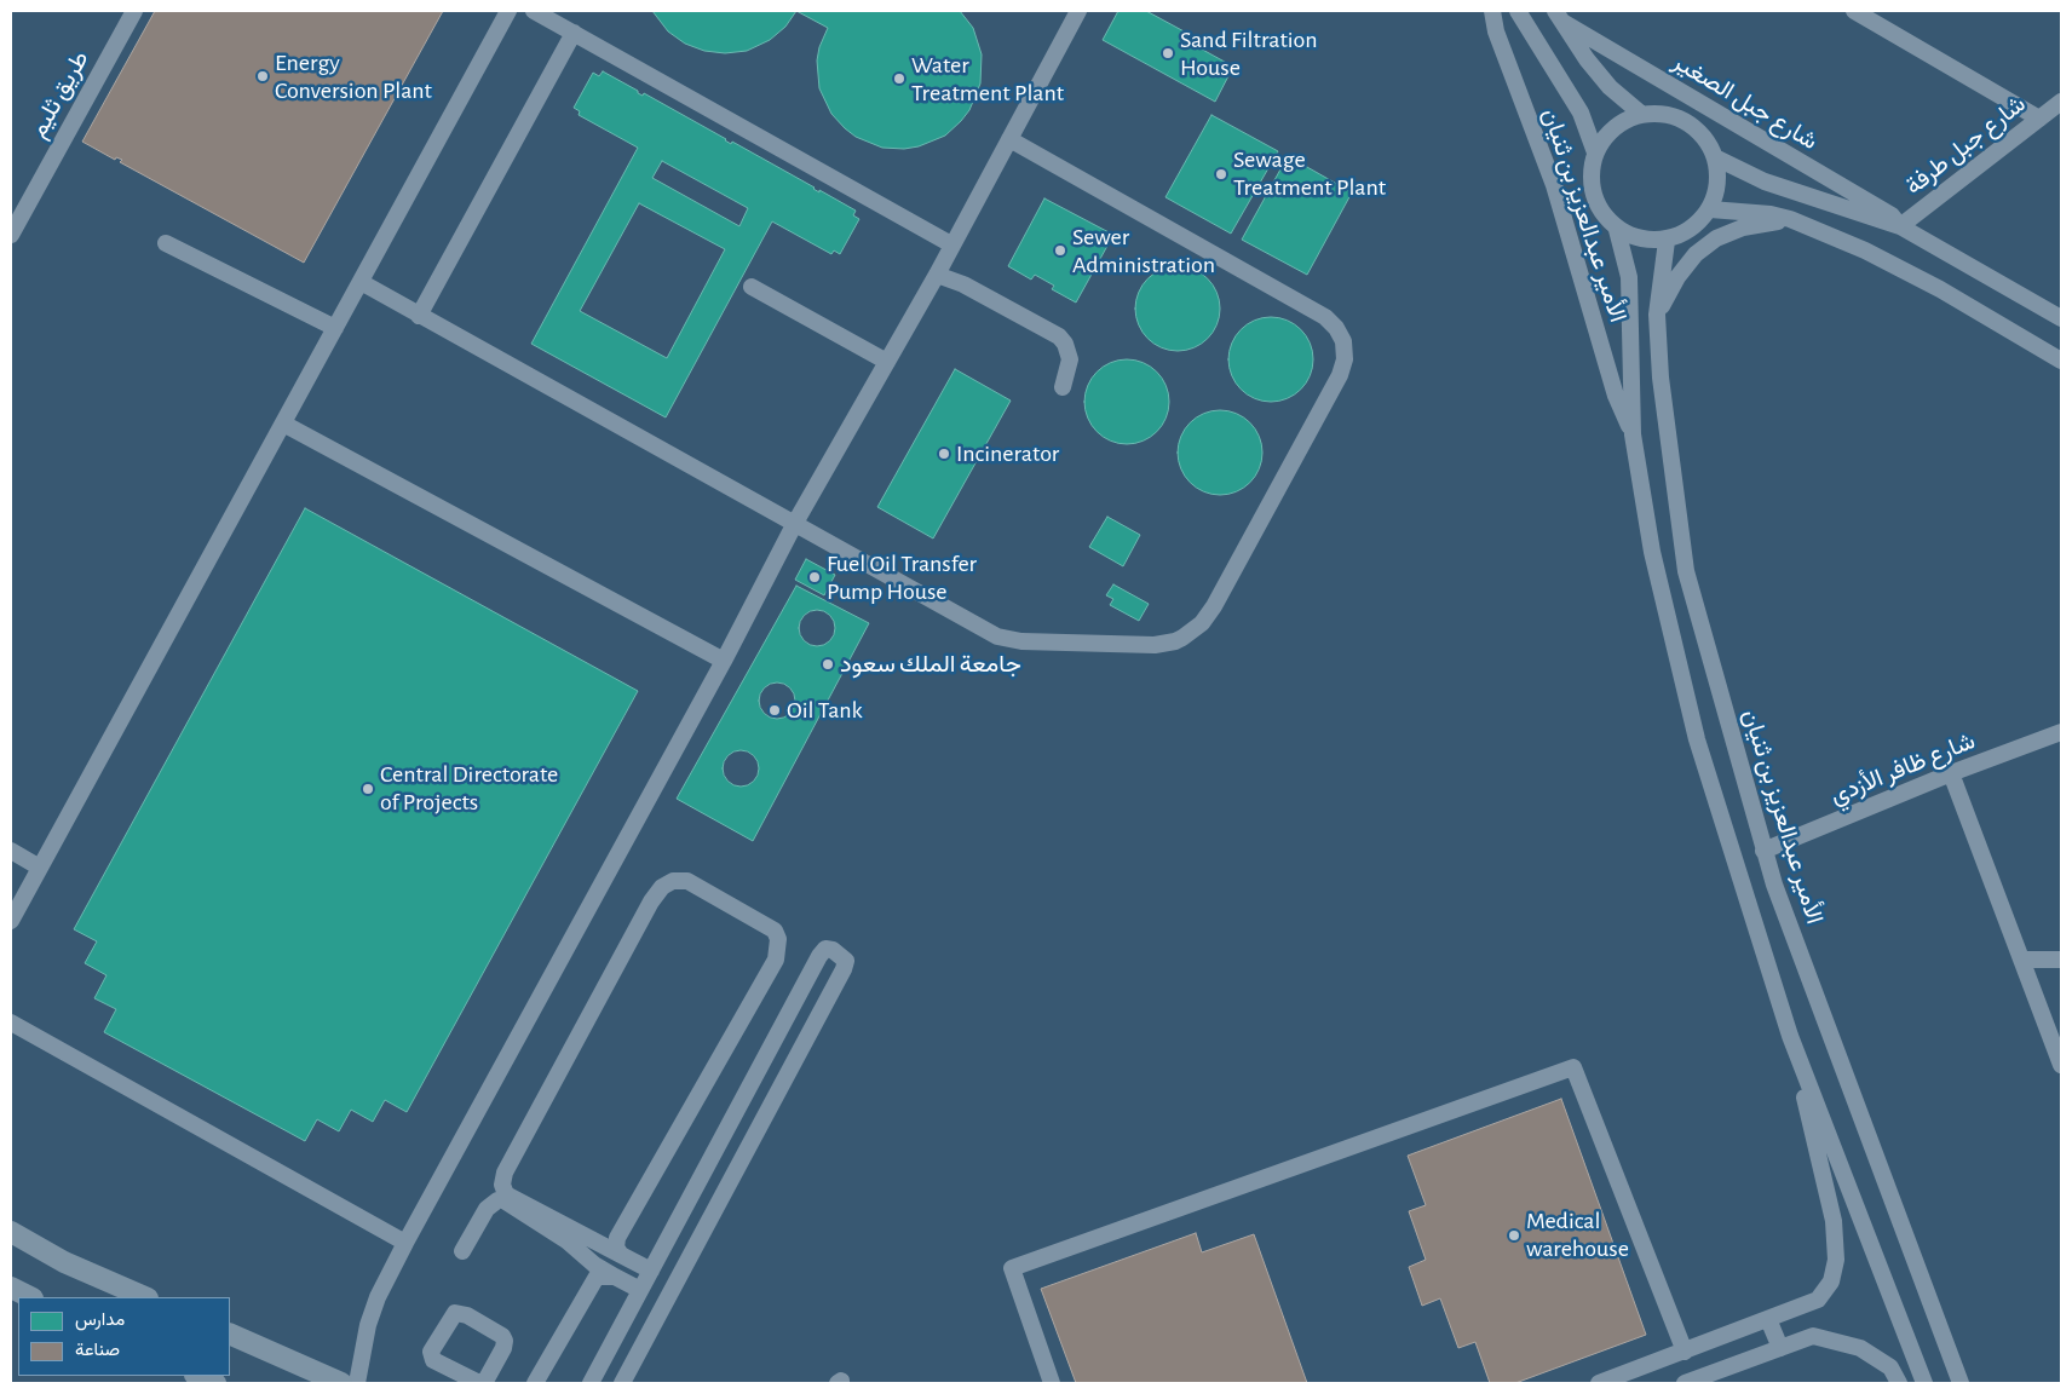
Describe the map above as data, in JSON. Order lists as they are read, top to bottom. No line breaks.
{"streets":{"street":["طريق ثليم","شارع جبل الصغير","شارع جبل طرفة","الأمير عبدالعزيز بن ثنيان","شارع ظافر الأزدي"]},"crossings":[["شارع جبل الصغير","شارع جبل طرفة"],["شارع جبل الصغير","الأمير عبدالعزيز بن ثنيان"],["الأمير عبدالعزيز بن ثنيان","شارع ظافر الأزدي"]],"places":["Sand Filtration House","Energy Conversion Plant","Water Treatment Plant","Sewage Treatment Plant","Sewer Administration","Incinerator","Fuel Oil Transfer Pump House","جامعة الملك سعود","Oil Tank","Central Directorate of Projects","Medical warehouse"],"legend":["مدارس","صناعة"]}
